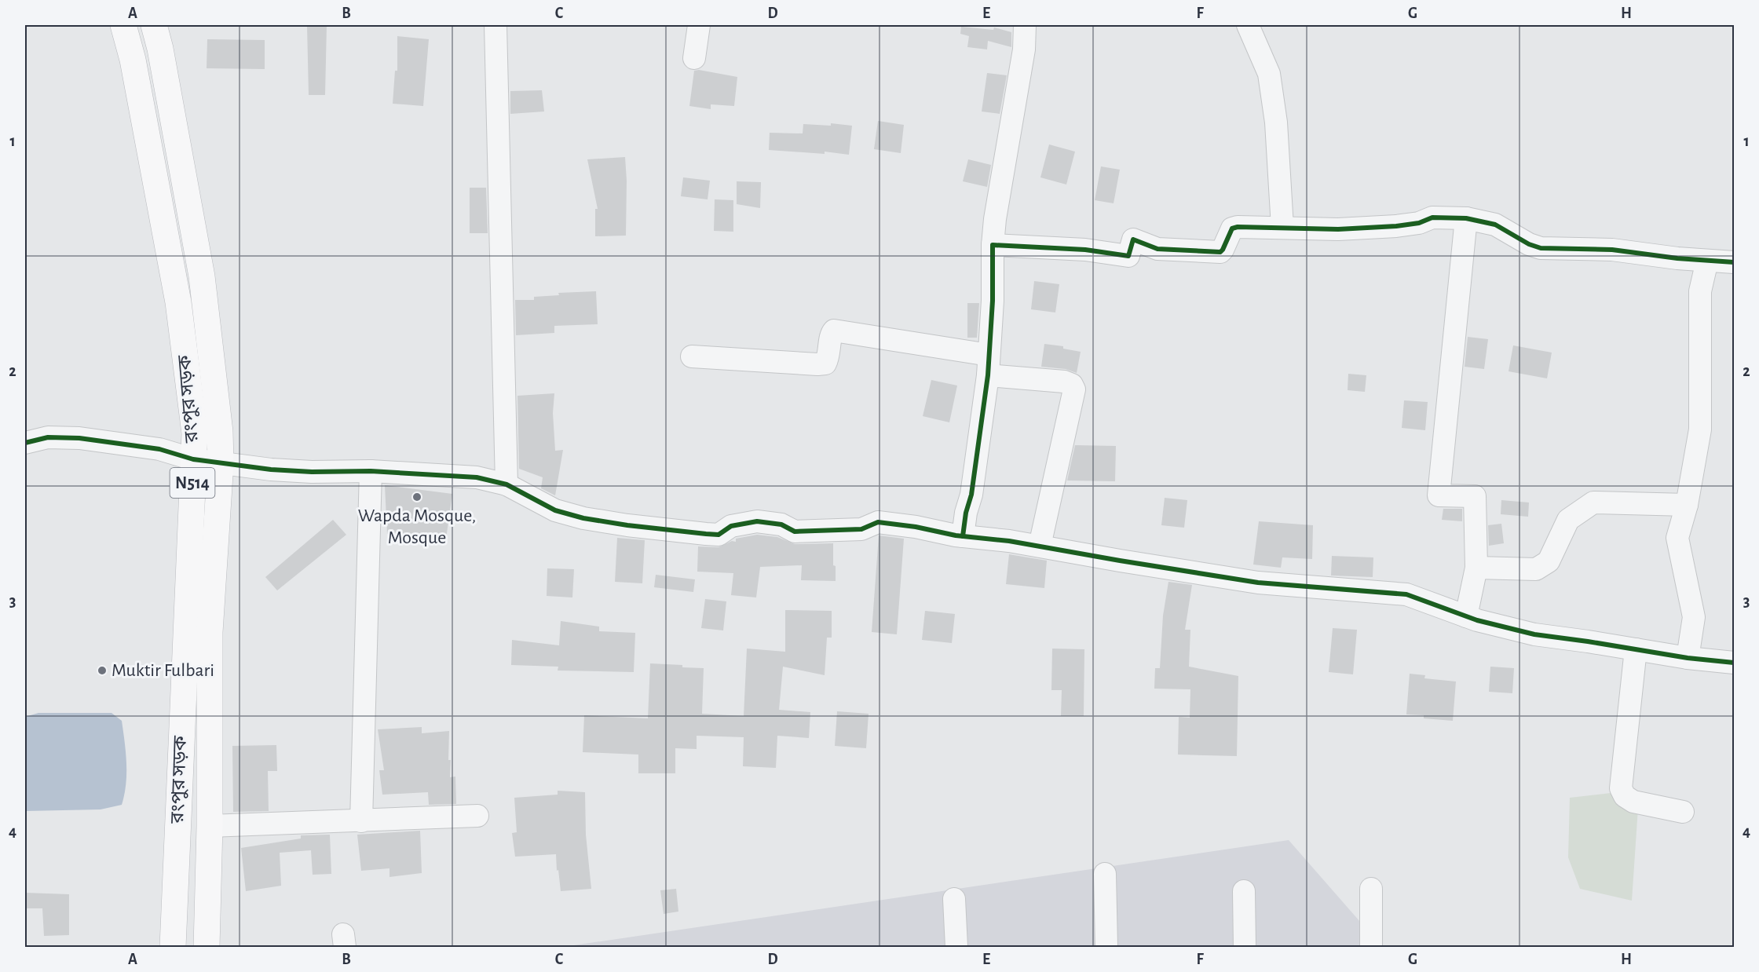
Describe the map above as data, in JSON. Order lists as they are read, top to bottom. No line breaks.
{"streets":{"highway":["রংপুর সড়ক","N514"]},"places":["Wapda Mosque, Mosque","Muktir Fulbari"],"grid":{"columns":["A","B","C","D","E","F","G","H"],"rows":["1","2","3","4"]}}
